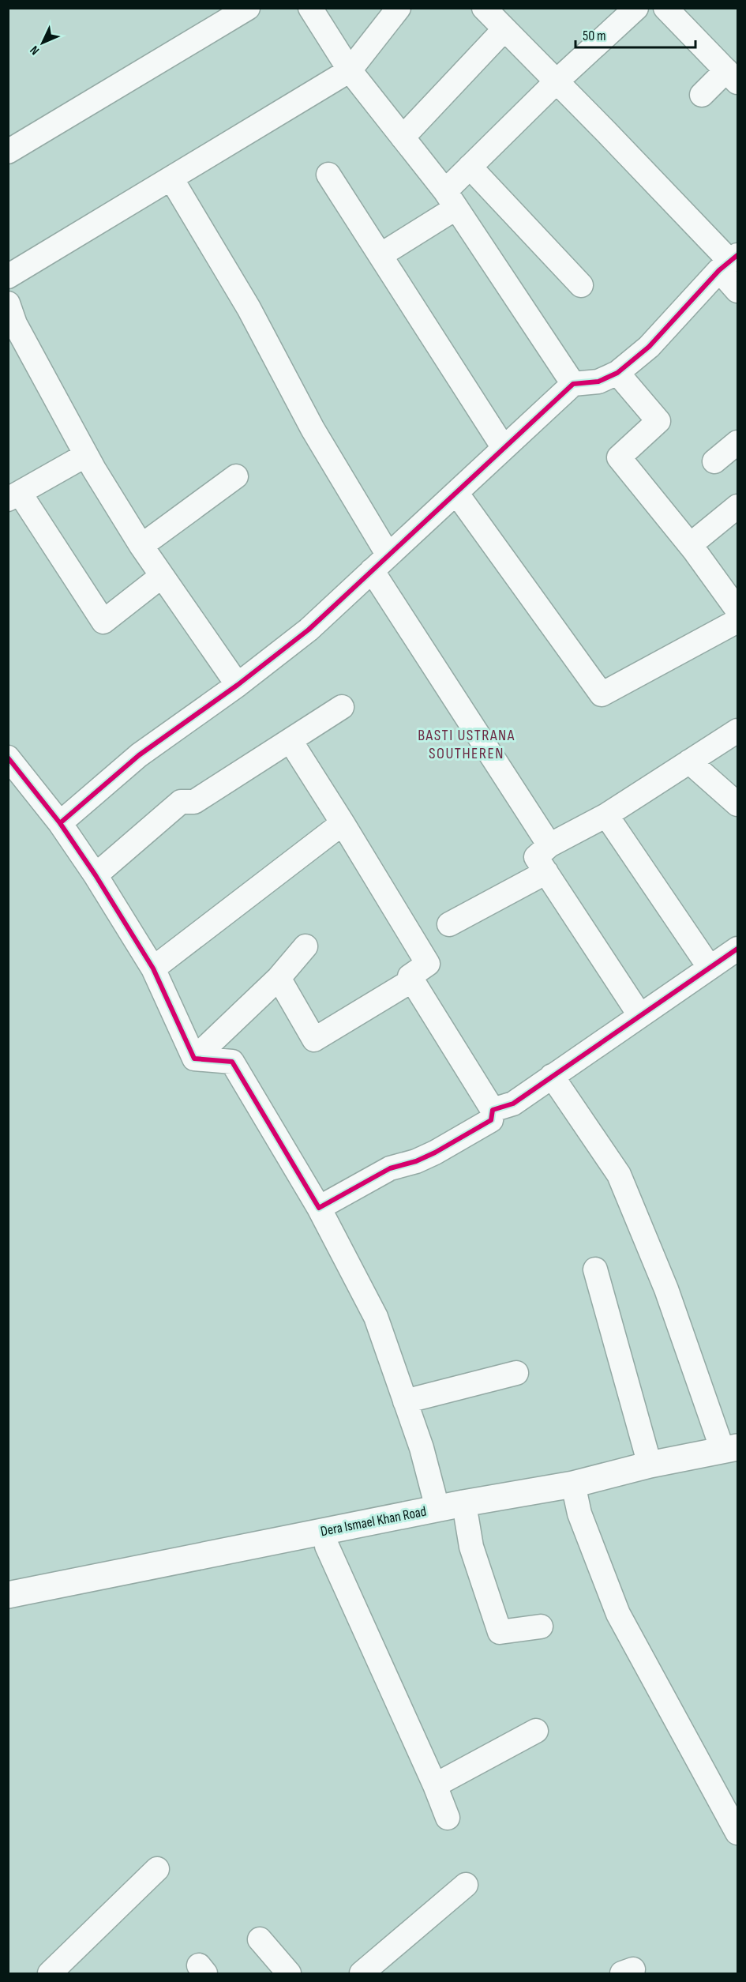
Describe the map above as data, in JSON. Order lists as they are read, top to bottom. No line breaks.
{"streets":{"highway":["Dera Ismael Khan Road"]},"districts":["BASTI USTRANA SOUTHEREN"],"scale_bar":"50 m","north":"bottom left"}
